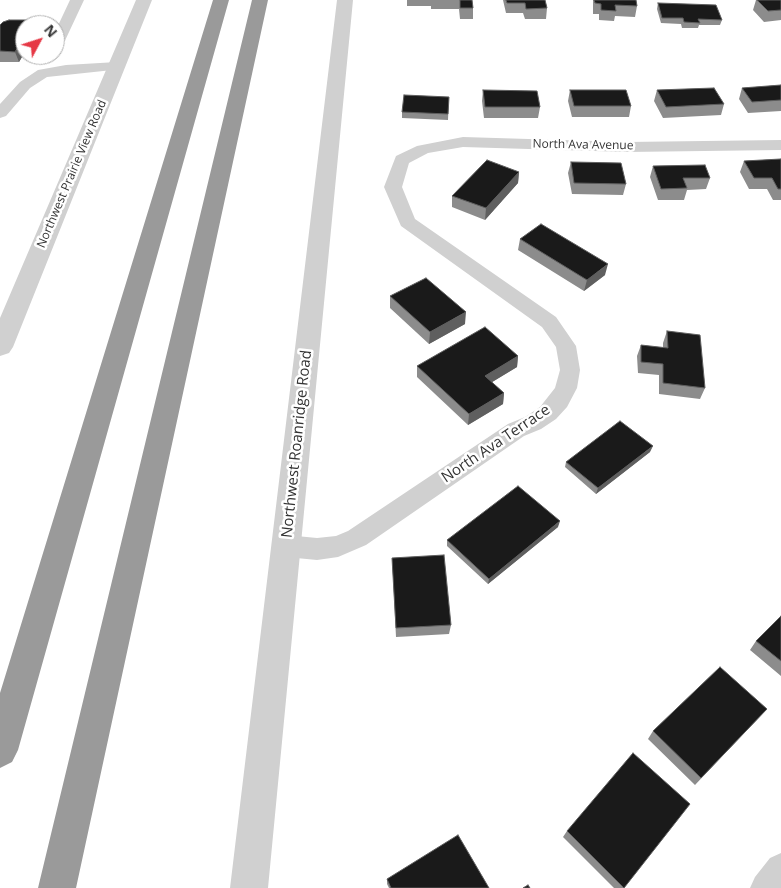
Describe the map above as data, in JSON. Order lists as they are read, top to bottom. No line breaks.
{"streets":{"street":["North Ava Avenue","Northwest Prairie View Road","Northwest Roanridge Road","North Ava Terrace"]},"crossings":[["North Ava Avenue","North Ava Terrace"],["Northwest Roanridge Road","North Ava Terrace"]],"north":"top right"}
